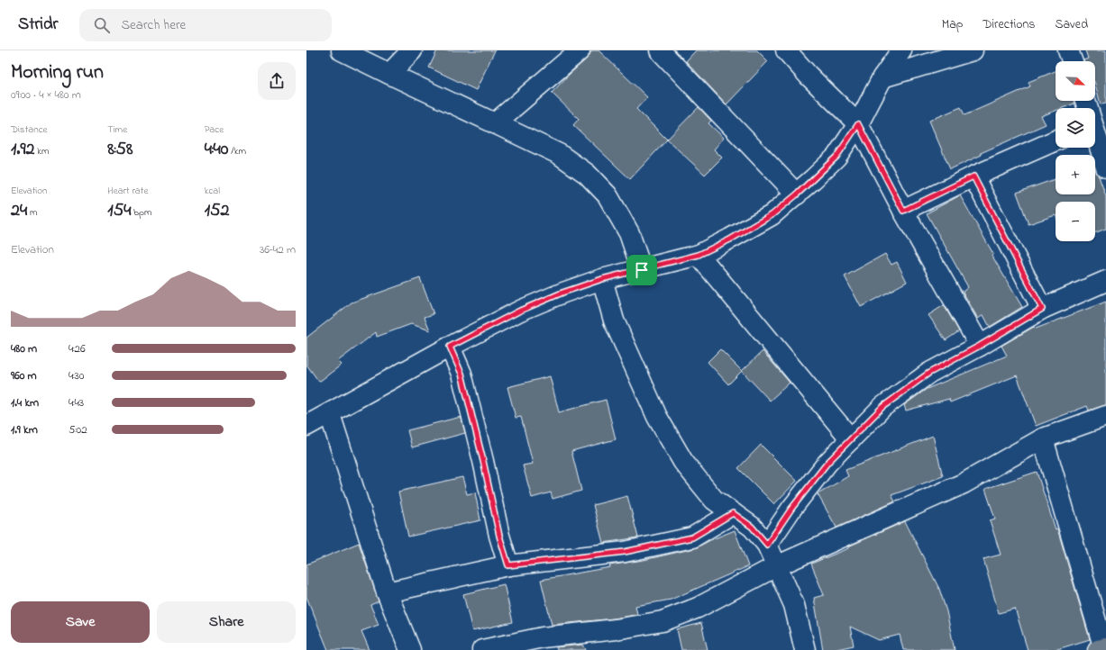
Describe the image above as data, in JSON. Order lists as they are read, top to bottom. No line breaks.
{"north":"bottom right","page":{"header":"Stridr","search":"Search here","nav":["Map","Directions","Saved"],"heading":["Morning run","09:00 · 4 × 480 m"],"map_buttons":["+","−"],"stats":[["Distance","1.92 km"],["Time","8:58"],["Pace","4:40 /km"],["Elevation","24 m"],["Heart rate","154 bpm"],["kcal","152"]],"chart":["Elevation","36–42 m"],"list":[{"name":"480 m","note":"4:26"},{"name":"960 m","note":"4:30"},{"name":"1.4 km","note":"4:43"},{"name":"1.9 km","note":"5:02"}],"buttons":["Save","Share"]}}
